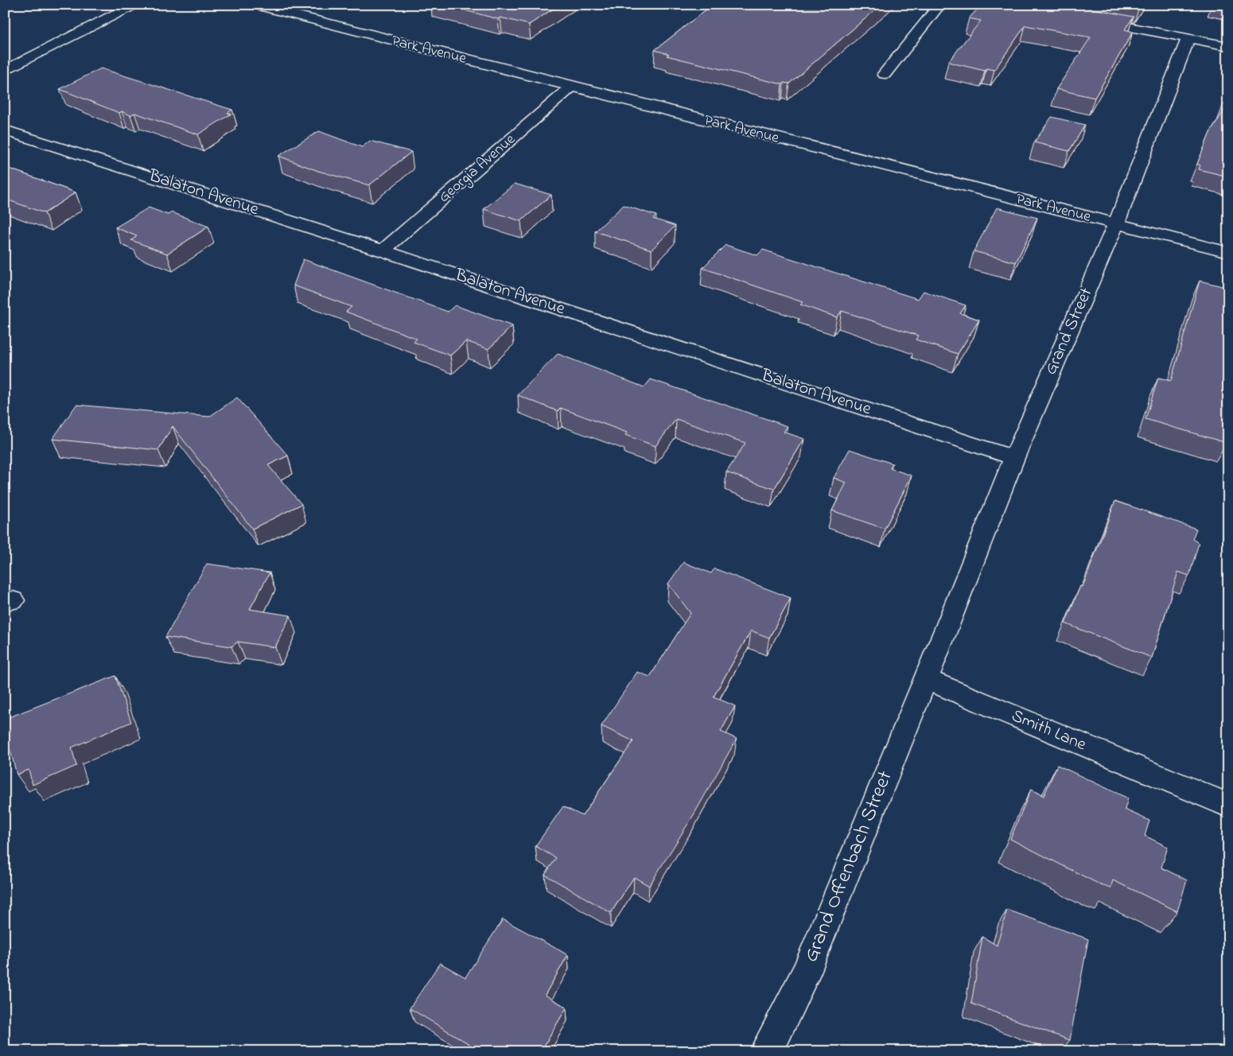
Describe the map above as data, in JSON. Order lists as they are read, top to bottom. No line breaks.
{"streets":{"street":["Park Avenue","Georgia Avenue","Balaton Avenue","Grand Street","Smith Lane","Grand Offenbach Street"]},"crossings":[["Park Avenue","Georgia Avenue"],["Park Avenue","Grand Street"],["Georgia Avenue","Balaton Avenue"],["Balaton Avenue","Grand Street"],["Grand Street","Smith Lane"],["Grand Street","Grand Offenbach Street"],["Smith Lane","Grand Offenbach Street"]]}
